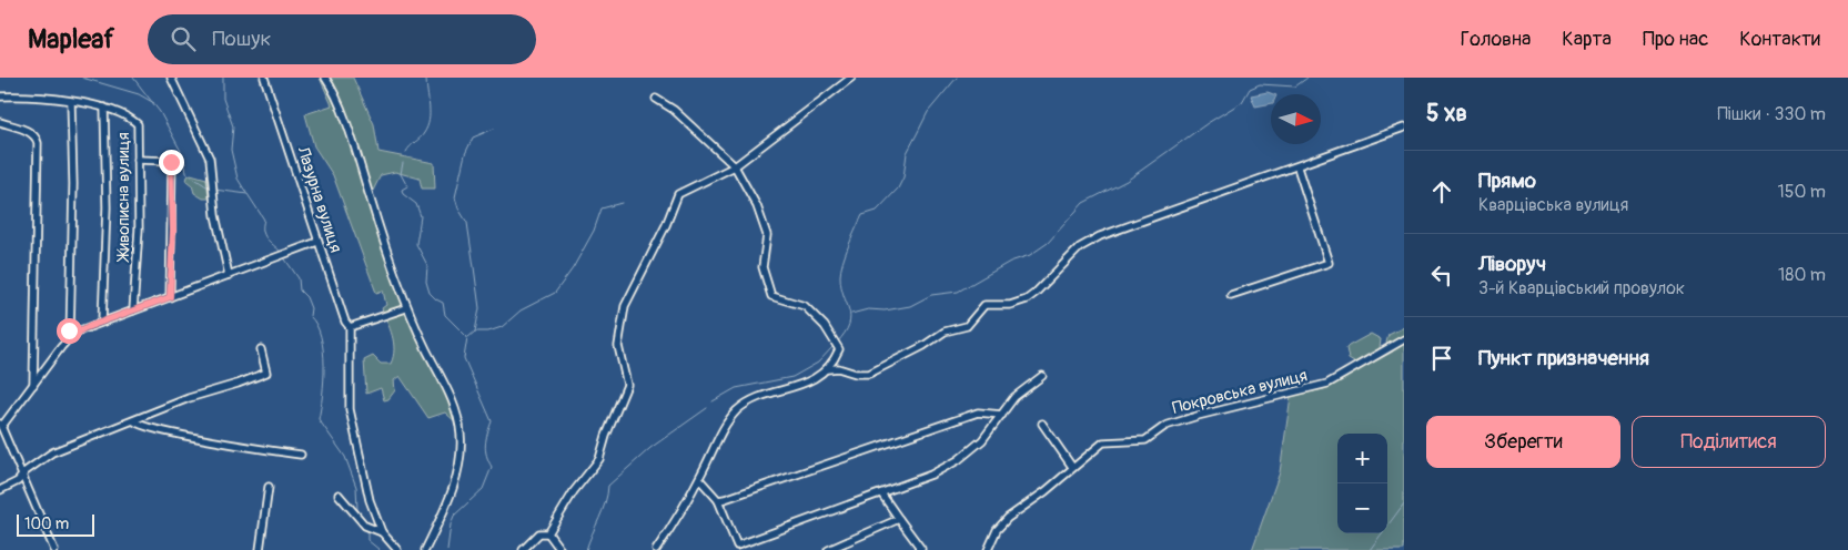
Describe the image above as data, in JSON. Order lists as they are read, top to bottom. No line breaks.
{"streets":{"street":["Живописна вулиця","Лазурна вулиця","Покровська вулиця"]},"scale_bar":"100 m","north":"right","page":{"header":"Mapleaf","search":"Пошук","nav":["Головна","Карта","Про нас","Контакти"],"heading":["5 хв","Пішки · 330 m"],"list":[["Прямо","Кварцівська вулиця","150 m"],["Ліворуч","3-й Кварцівський провулок","180 m"],"Пункт призначення"],"buttons":["Зберегти","Поділитися"],"map_buttons":["+","−"],"scale":"100 m"}}
